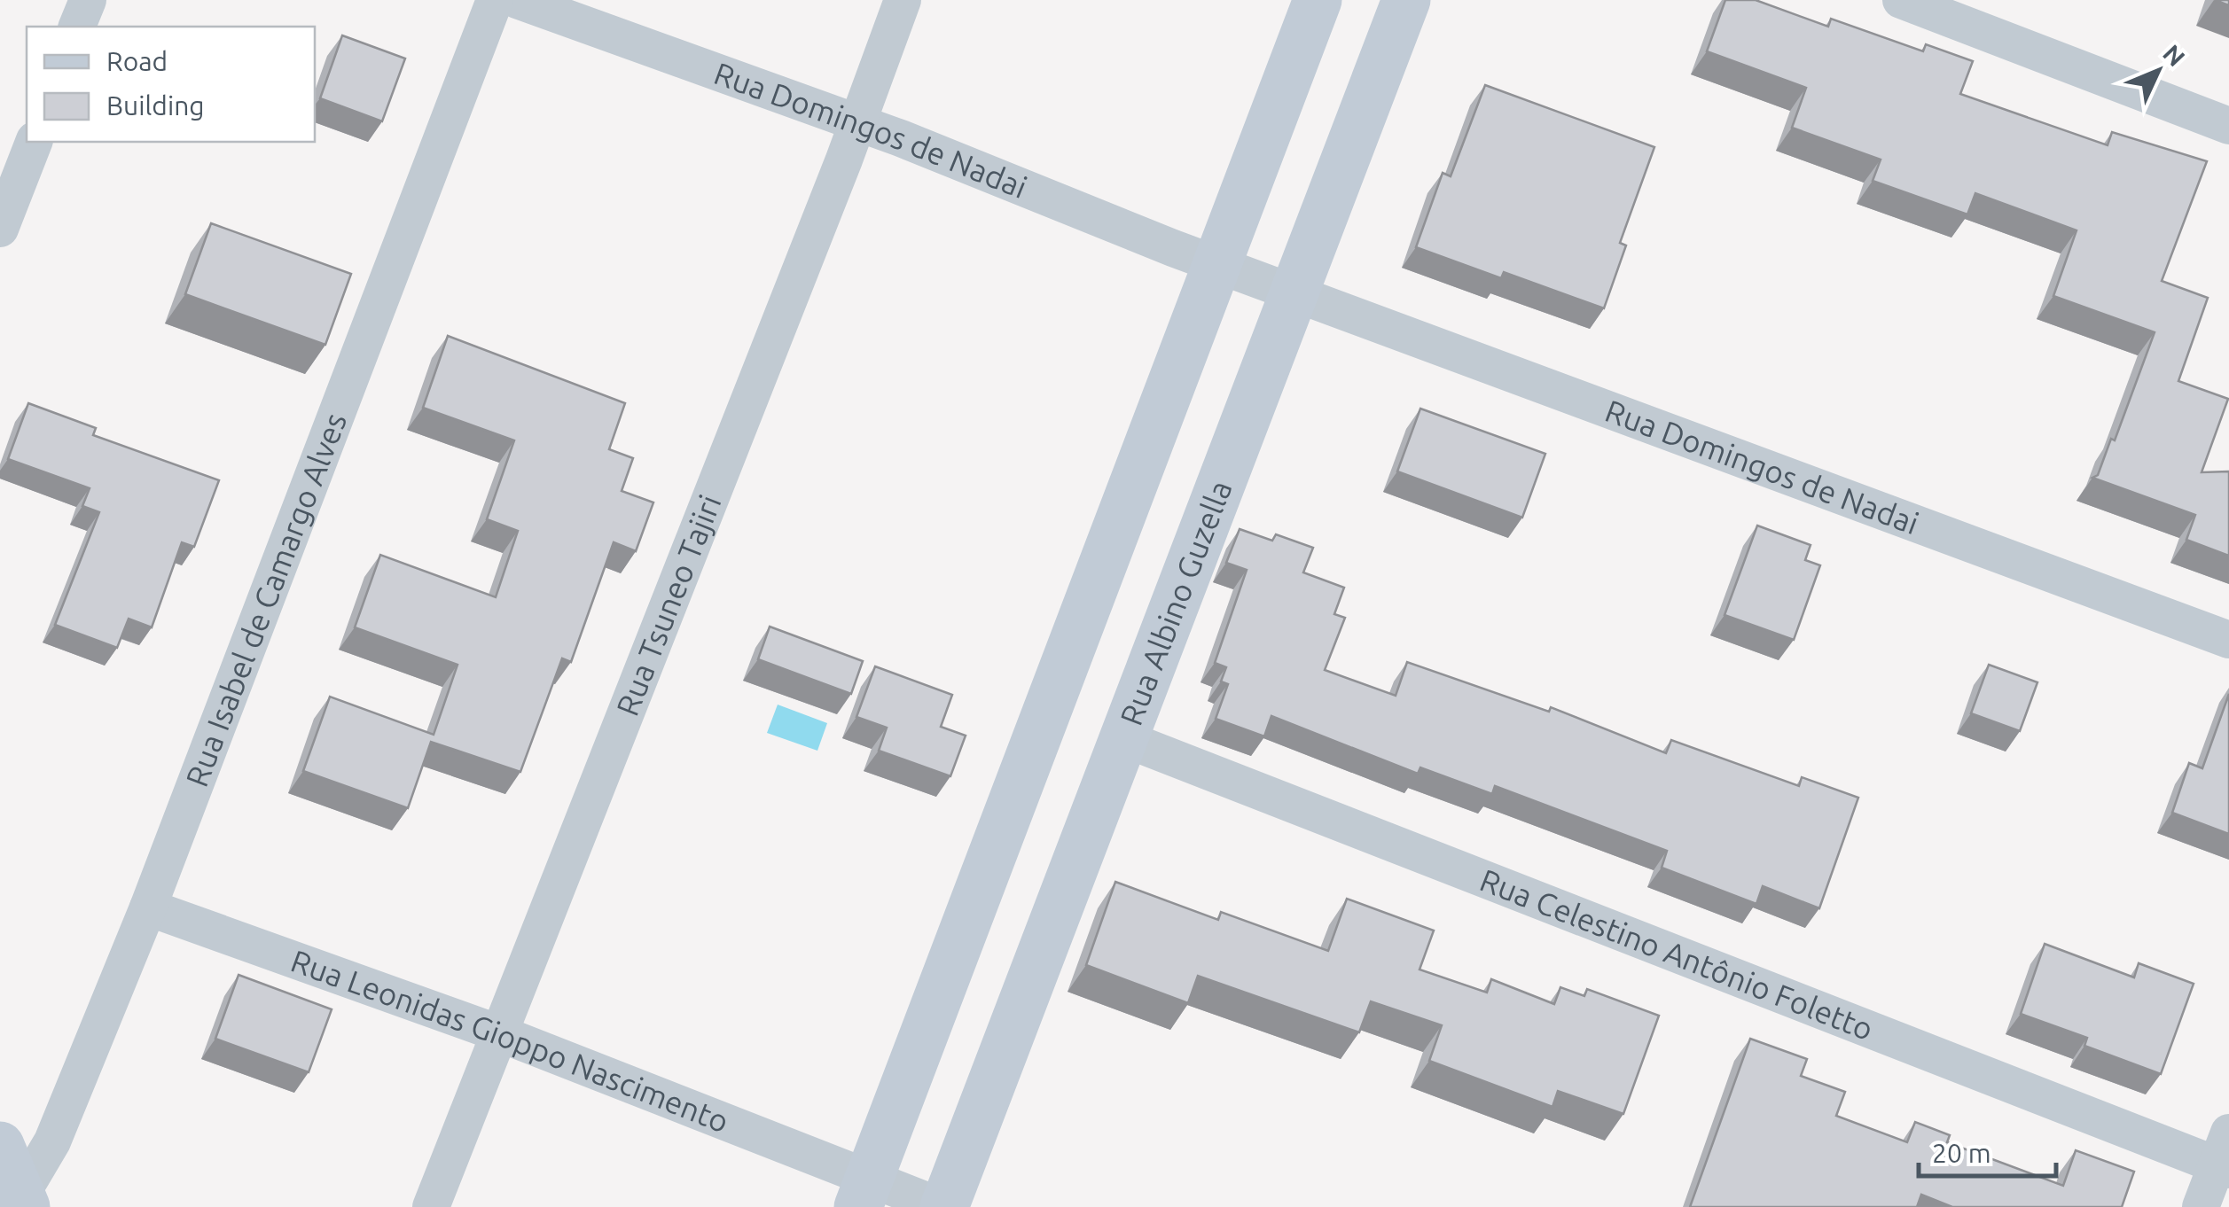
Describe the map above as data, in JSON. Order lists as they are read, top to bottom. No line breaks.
{"streets":{"street":["Rua Domingos de Nadai","Rua Isabel de Camargo Alves","Rua Albino Guzella","Rua Tsuneo Tajiri","Rua Celestino Antônio Foletto","Rua Leonidas Gioppo Nascimento"]},"crossings":[["Rua Domingos de Nadai","Rua Albino Guzella"],["Rua Domingos de Nadai","Rua Tsuneo Tajiri"],["Rua Isabel de Camargo Alves","Rua Leonidas Gioppo Nascimento"],["Rua Albino Guzella","Rua Celestino Antônio Foletto"],["Rua Albino Guzella","Rua Leonidas Gioppo Nascimento"],["Rua Tsuneo Tajiri","Rua Leonidas Gioppo Nascimento"]],"legend":["Road","Building"],"scale_bar":"20 m","north":"top right"}
